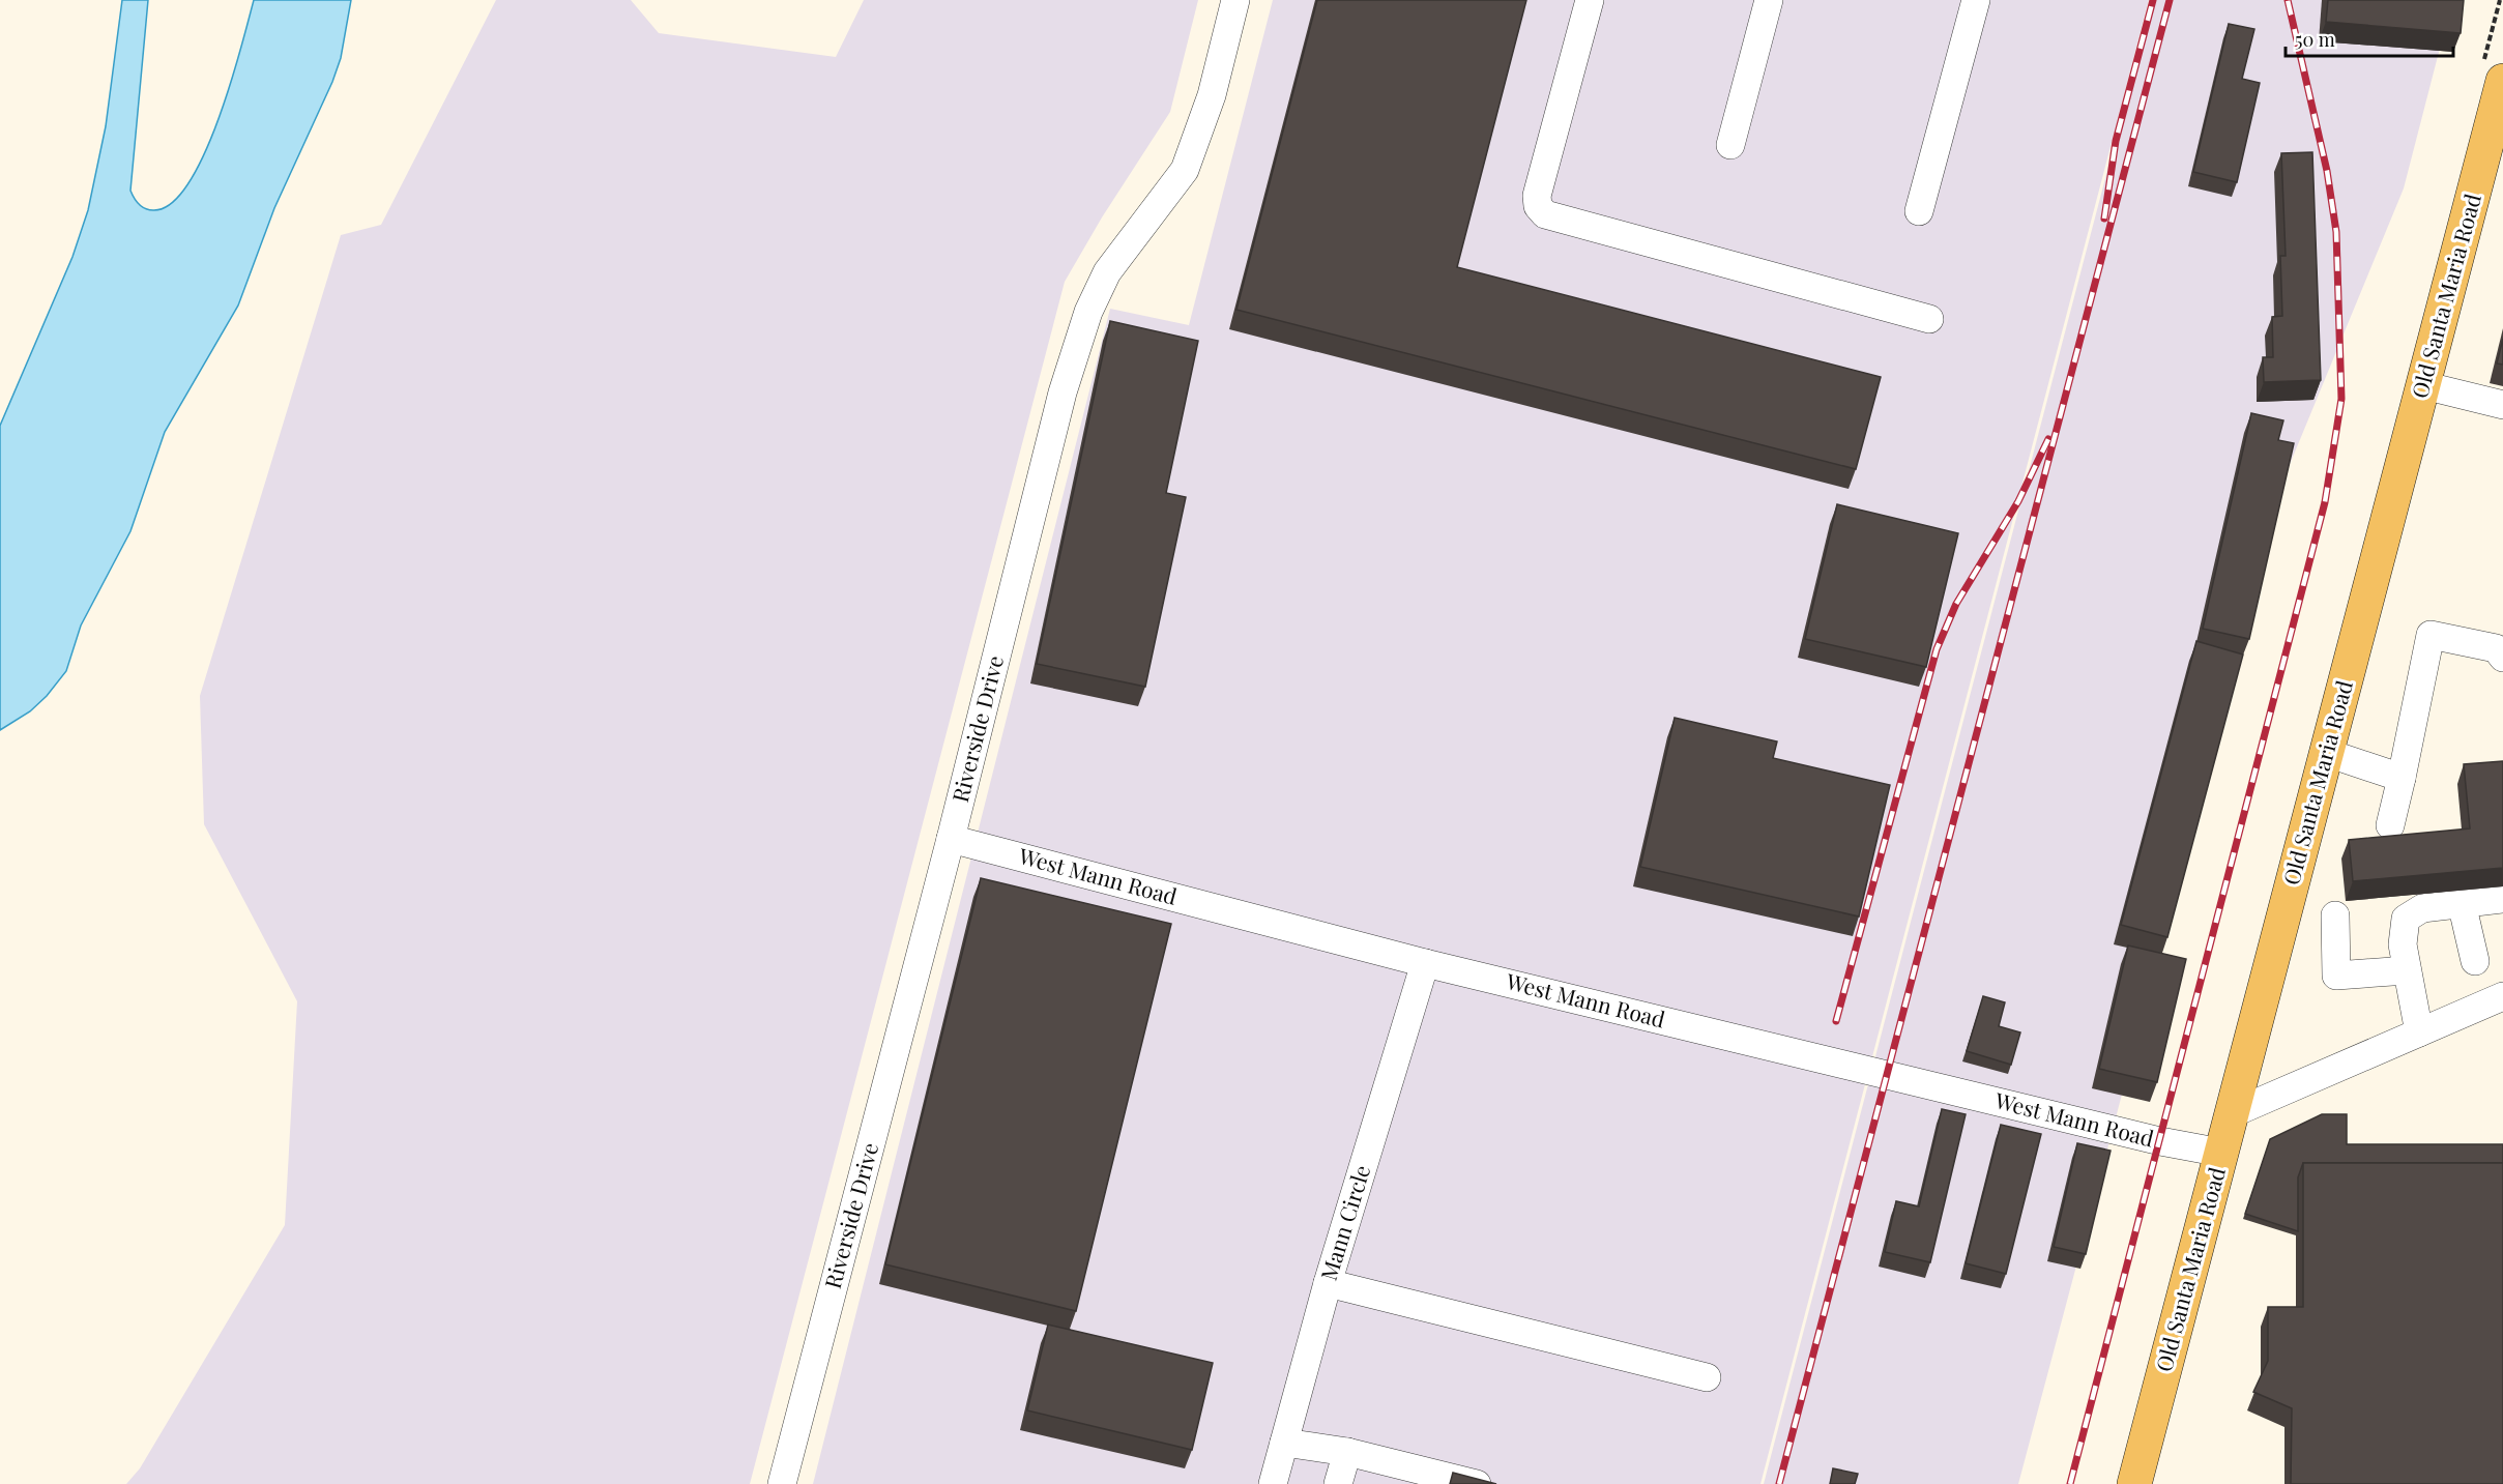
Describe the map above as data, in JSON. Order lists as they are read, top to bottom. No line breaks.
{"streets":{"main road":["Old Santa Maria Road"],"street":["Riverside Drive","West Mann Road","Mann Circle"]},"crossings":[["Old Santa Maria Road","West Mann Road"],["Riverside Drive","West Mann Road"],["West Mann Road","Mann Circle"]],"scale_bar":"50 m"}
